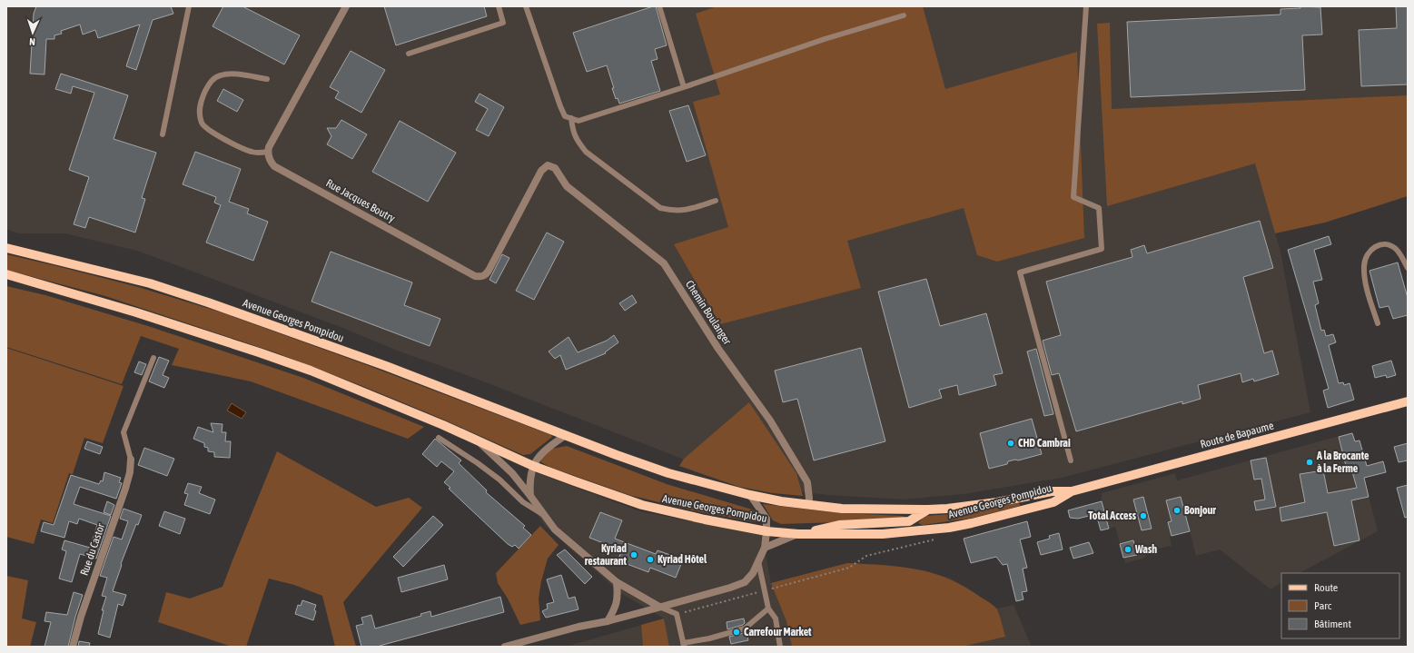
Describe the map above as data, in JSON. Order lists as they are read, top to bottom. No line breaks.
{"streets":{"main road":["Avenue Georges Pompidou","Route de Bapaume"],"street":["Rue Jacques Boutry","Chemin Boulanger","Rue du Castor"]},"crossings":[["Rue Jacques Boutry","Chemin Boulanger"],["Chemin Boulanger","Avenue Georges Pompidou"],["Avenue Georges Pompidou","Route de Bapaume"]],"places":["CHD Cambrai","A la Brocante à la Ferme","Bonjour","Total Access","Wash","Kyriad restaurant","Kyriad Hôtel","Carrefour Market"],"legend":["Route","Parc","Bâtiment"],"north":"bottom"}
